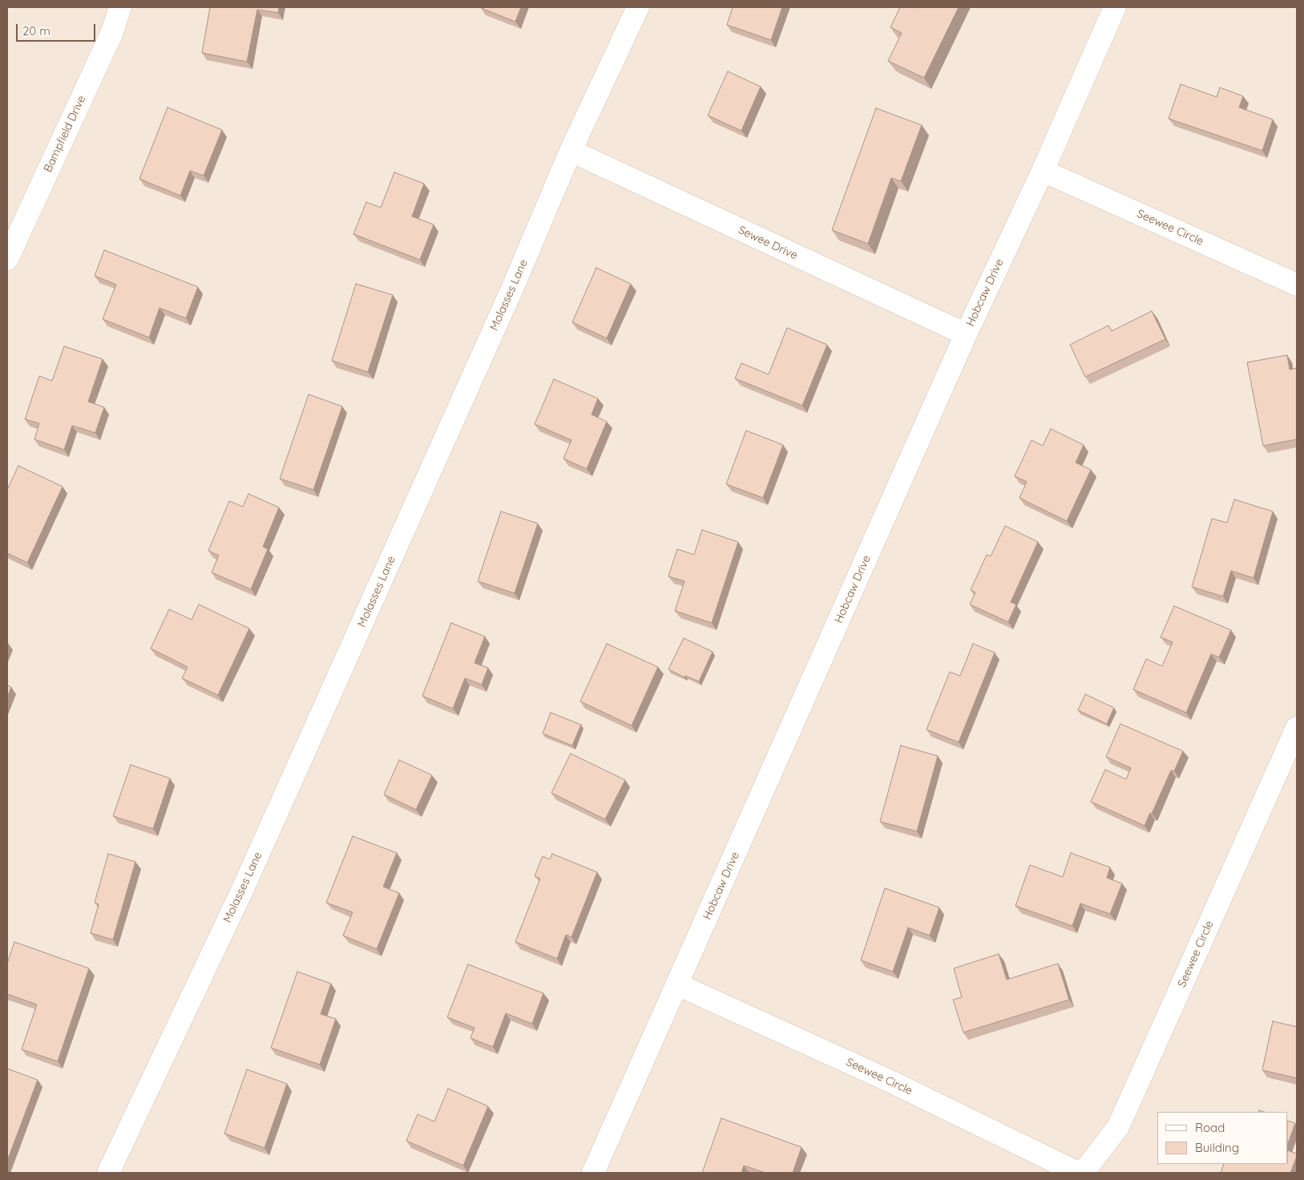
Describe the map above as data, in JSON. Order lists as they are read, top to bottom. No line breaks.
{"streets":{"street":["Bampfield Drive","Seewee Circle","Sewee Drive","Hobcaw Drive","Molasses Lane"]},"crossings":[["Seewee Circle","Hobcaw Drive"],["Sewee Drive","Hobcaw Drive"],["Sewee Drive","Molasses Lane"]],"legend":["Road","Building"],"scale_bar":"20 m"}
